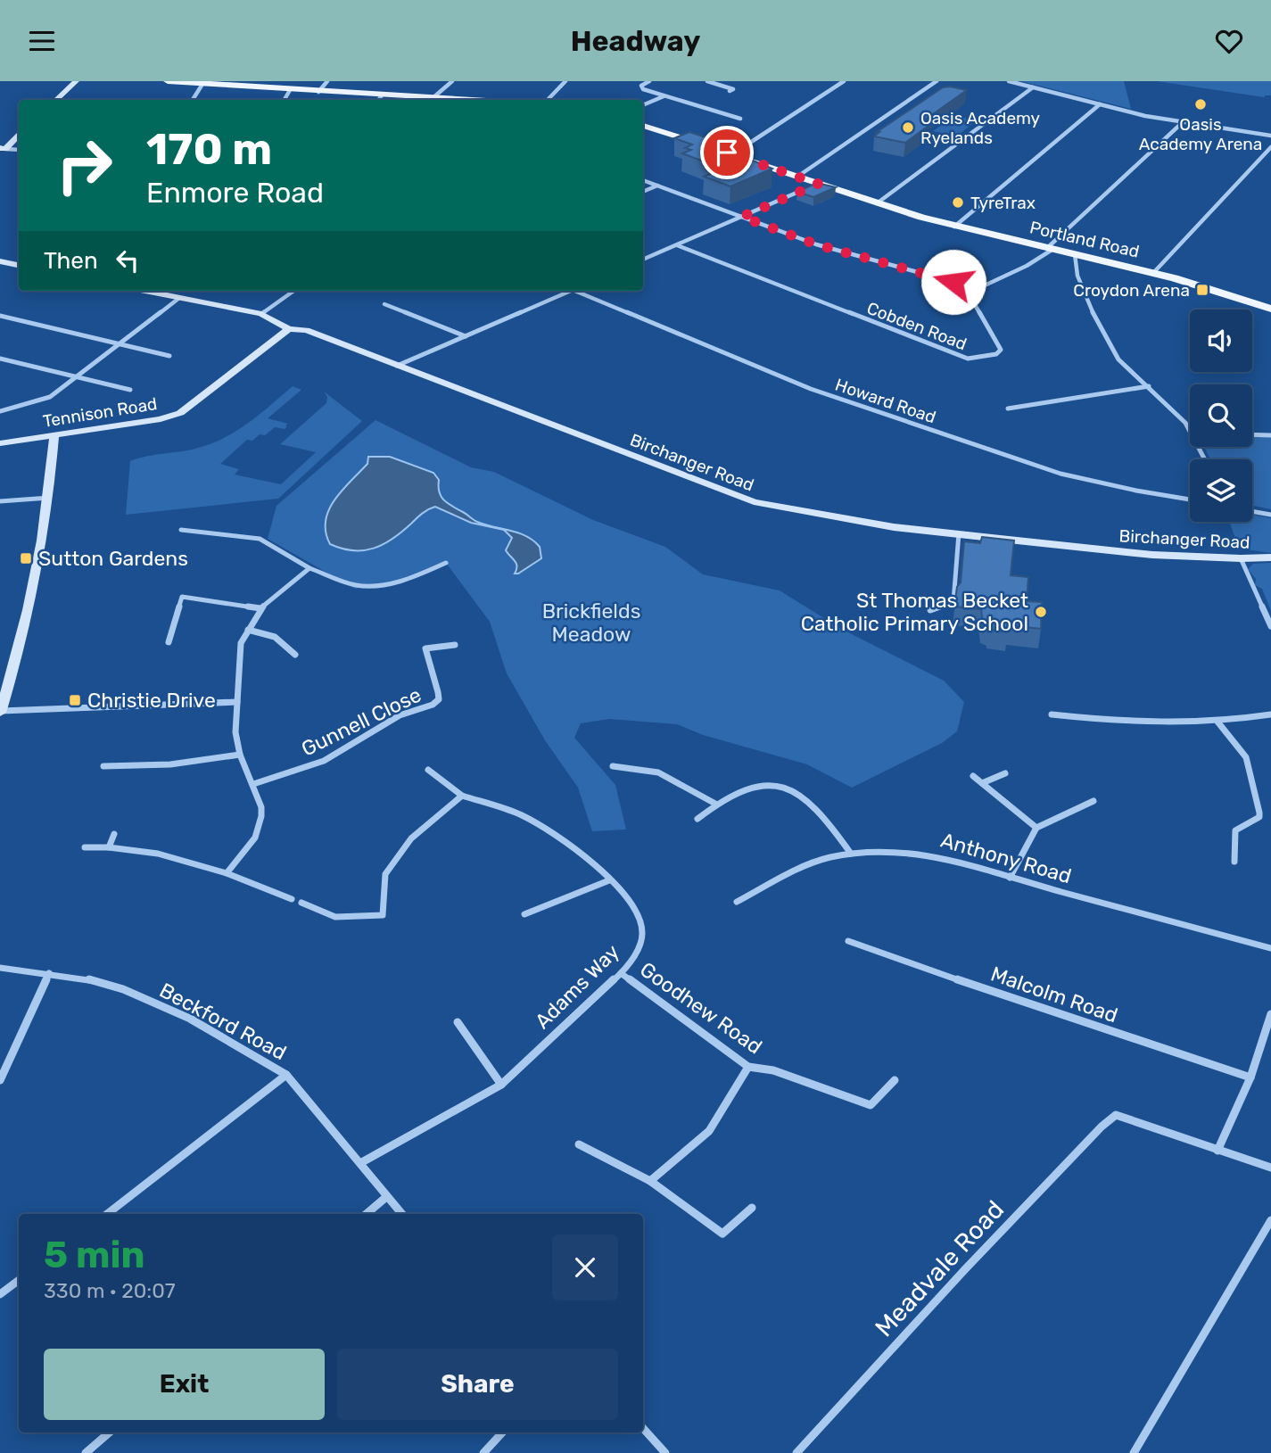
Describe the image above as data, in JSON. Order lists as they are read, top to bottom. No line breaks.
{"streets":{"main road":["Portland Road"],"street":["Cobden Road","Howard Road","Tennison Road","Birchanger Road","Gunnell Close","Anthony Road","Adams Way","Malcolm Road","Goodhew Road","Beckford Road","Meadvale Road"]},"crossings":[["Tennison Road","Birchanger Road"],["Adams Way","Goodhew Road"],["Adams Way","Beckford Road"]],"parks":["Brickfields Meadow"],"places":{"other":["Oasis Academy Arena","Oasis Academy Ryelands","TyreTrax","St Thomas Becket Catholic Primary School"],"transit":["Croydon Arena","Sutton Gardens","Christie Drive"]},"page":{"header":"Headway","turn":["170 m","Enmore Road"],"then":"Then","heading":["5 min","330 m · 20:07"],"buttons":["Exit","Share"]}}
